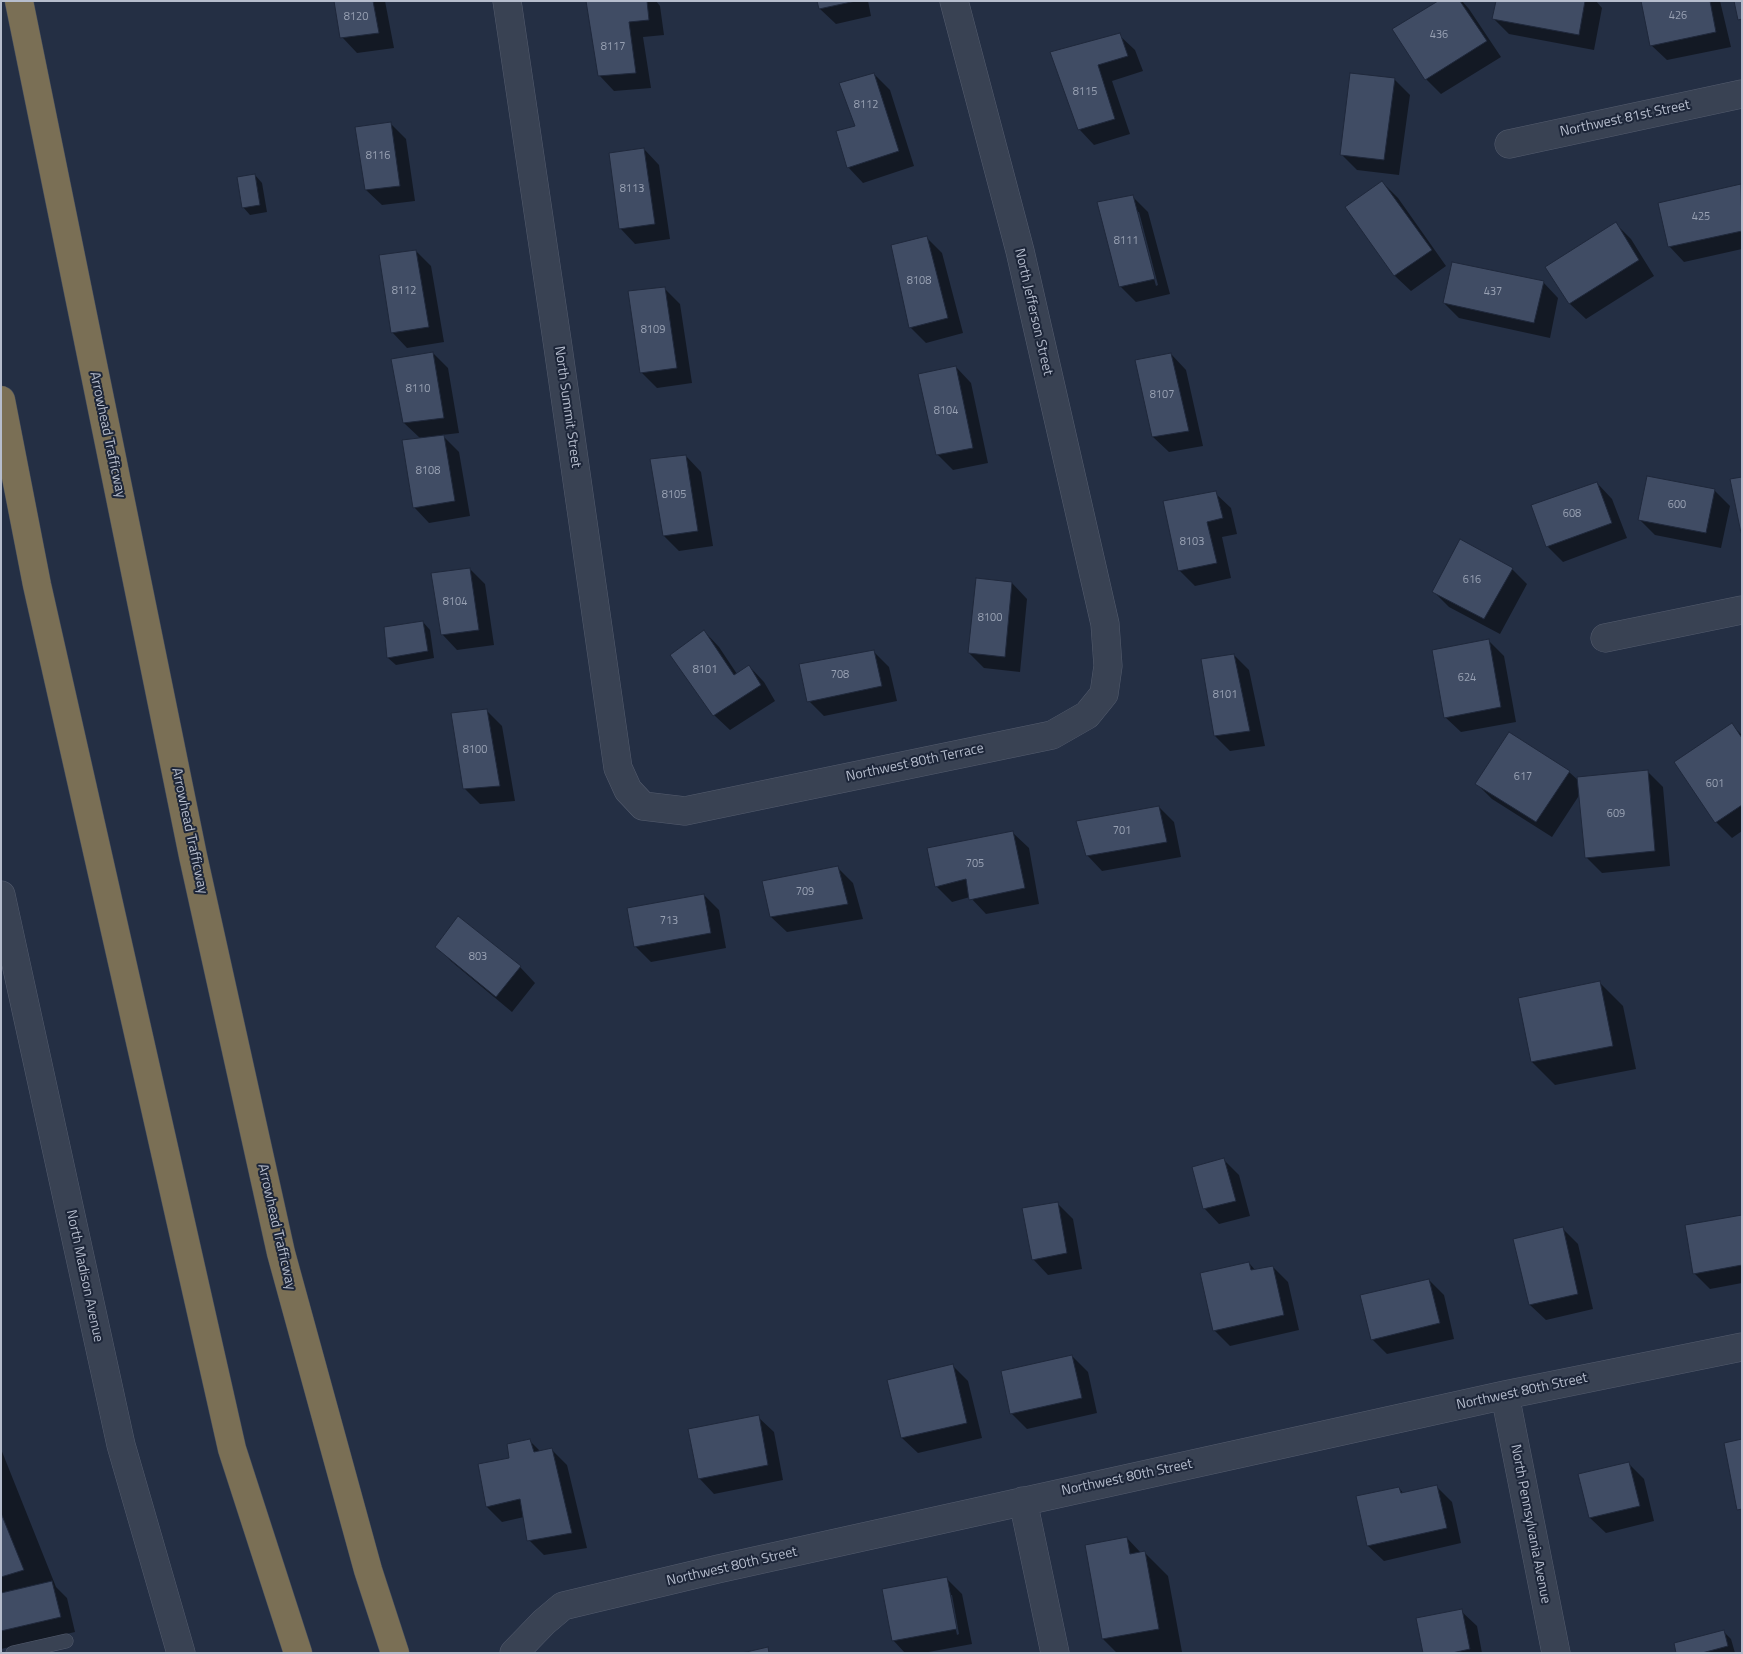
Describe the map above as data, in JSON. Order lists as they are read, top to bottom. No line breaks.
{"streets":{"highway":["Arrowhead Trafficway"],"street":["Northwest 81st Street","North Jefferson Street","North Summit Street","Northwest 80th Terrace","North Madison Avenue","Northwest 80th Street","North Pennsylvania Avenue"]},"crossings":[["North Jefferson Street","Northwest 80th Terrace"],["North Summit Street","Northwest 80th Terrace"],["Northwest 80th Street","North Pennsylvania Avenue"]],"house_numbers":["426","8120","436","8117","8115","8112","8116","8113","425","8111","8108","8112","437","8109","8110","8107","8104","8108","8105","600","608","8103","616","8104","8100","8101","708","624","8101","8100","617","601","609","701","705","709","713","803"]}
